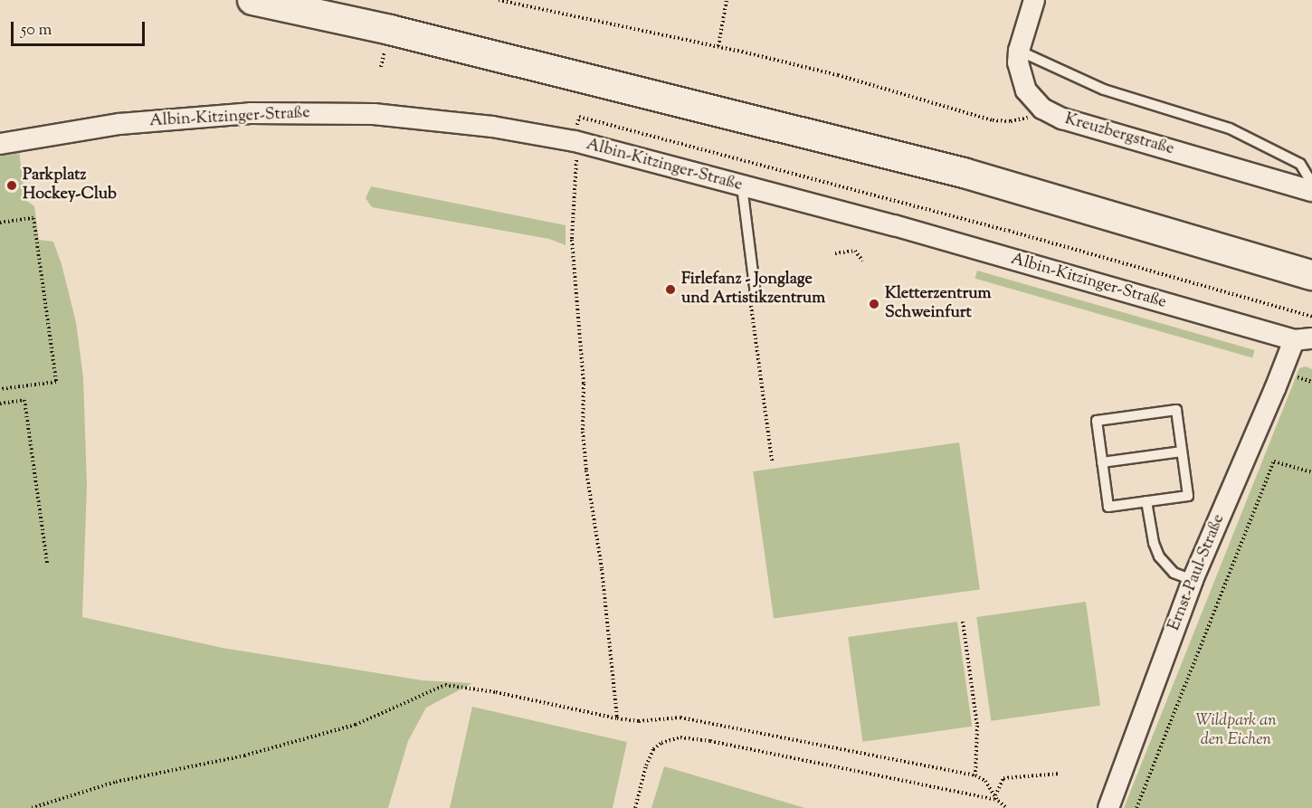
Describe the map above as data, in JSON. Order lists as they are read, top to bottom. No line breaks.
{"streets":{"street":["Albin-Kitzinger-Straße","Kreuzbergstraße","Ernst-Paul-Straße"]},"crossings":[["Albin-Kitzinger-Straße","Ernst-Paul-Straße"]],"parks":["Wildpark an den Eichen"],"places":["Parkplatz Hockey-Club","Firlefanz - Jonglage und Artistikzentrum","Kletterzentrum Schweinfurt"],"scale_bar":"50 m"}
